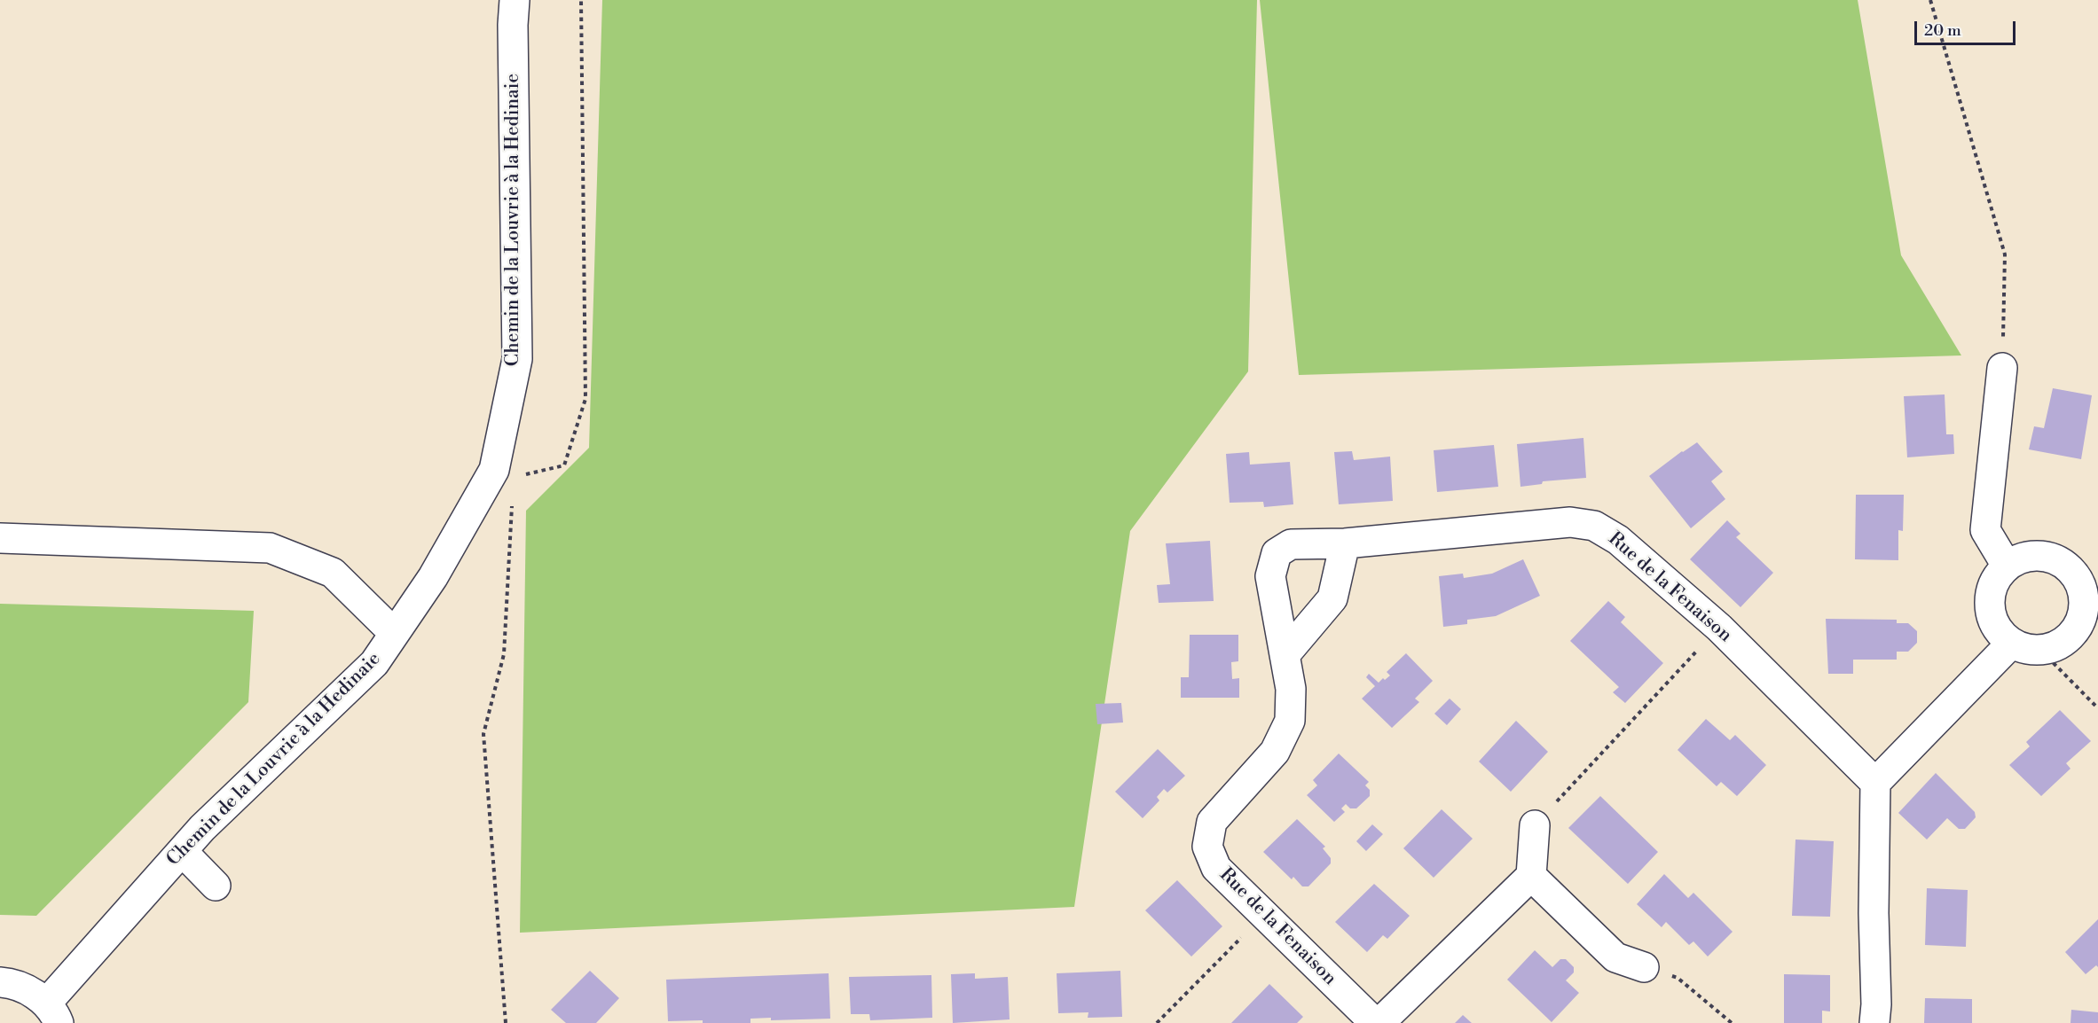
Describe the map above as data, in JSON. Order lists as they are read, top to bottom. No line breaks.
{"streets":{"street":["Chemin de la Louvrie à la Hedinaie","Rue de la Fenaison"]},"scale_bar":"20 m"}
